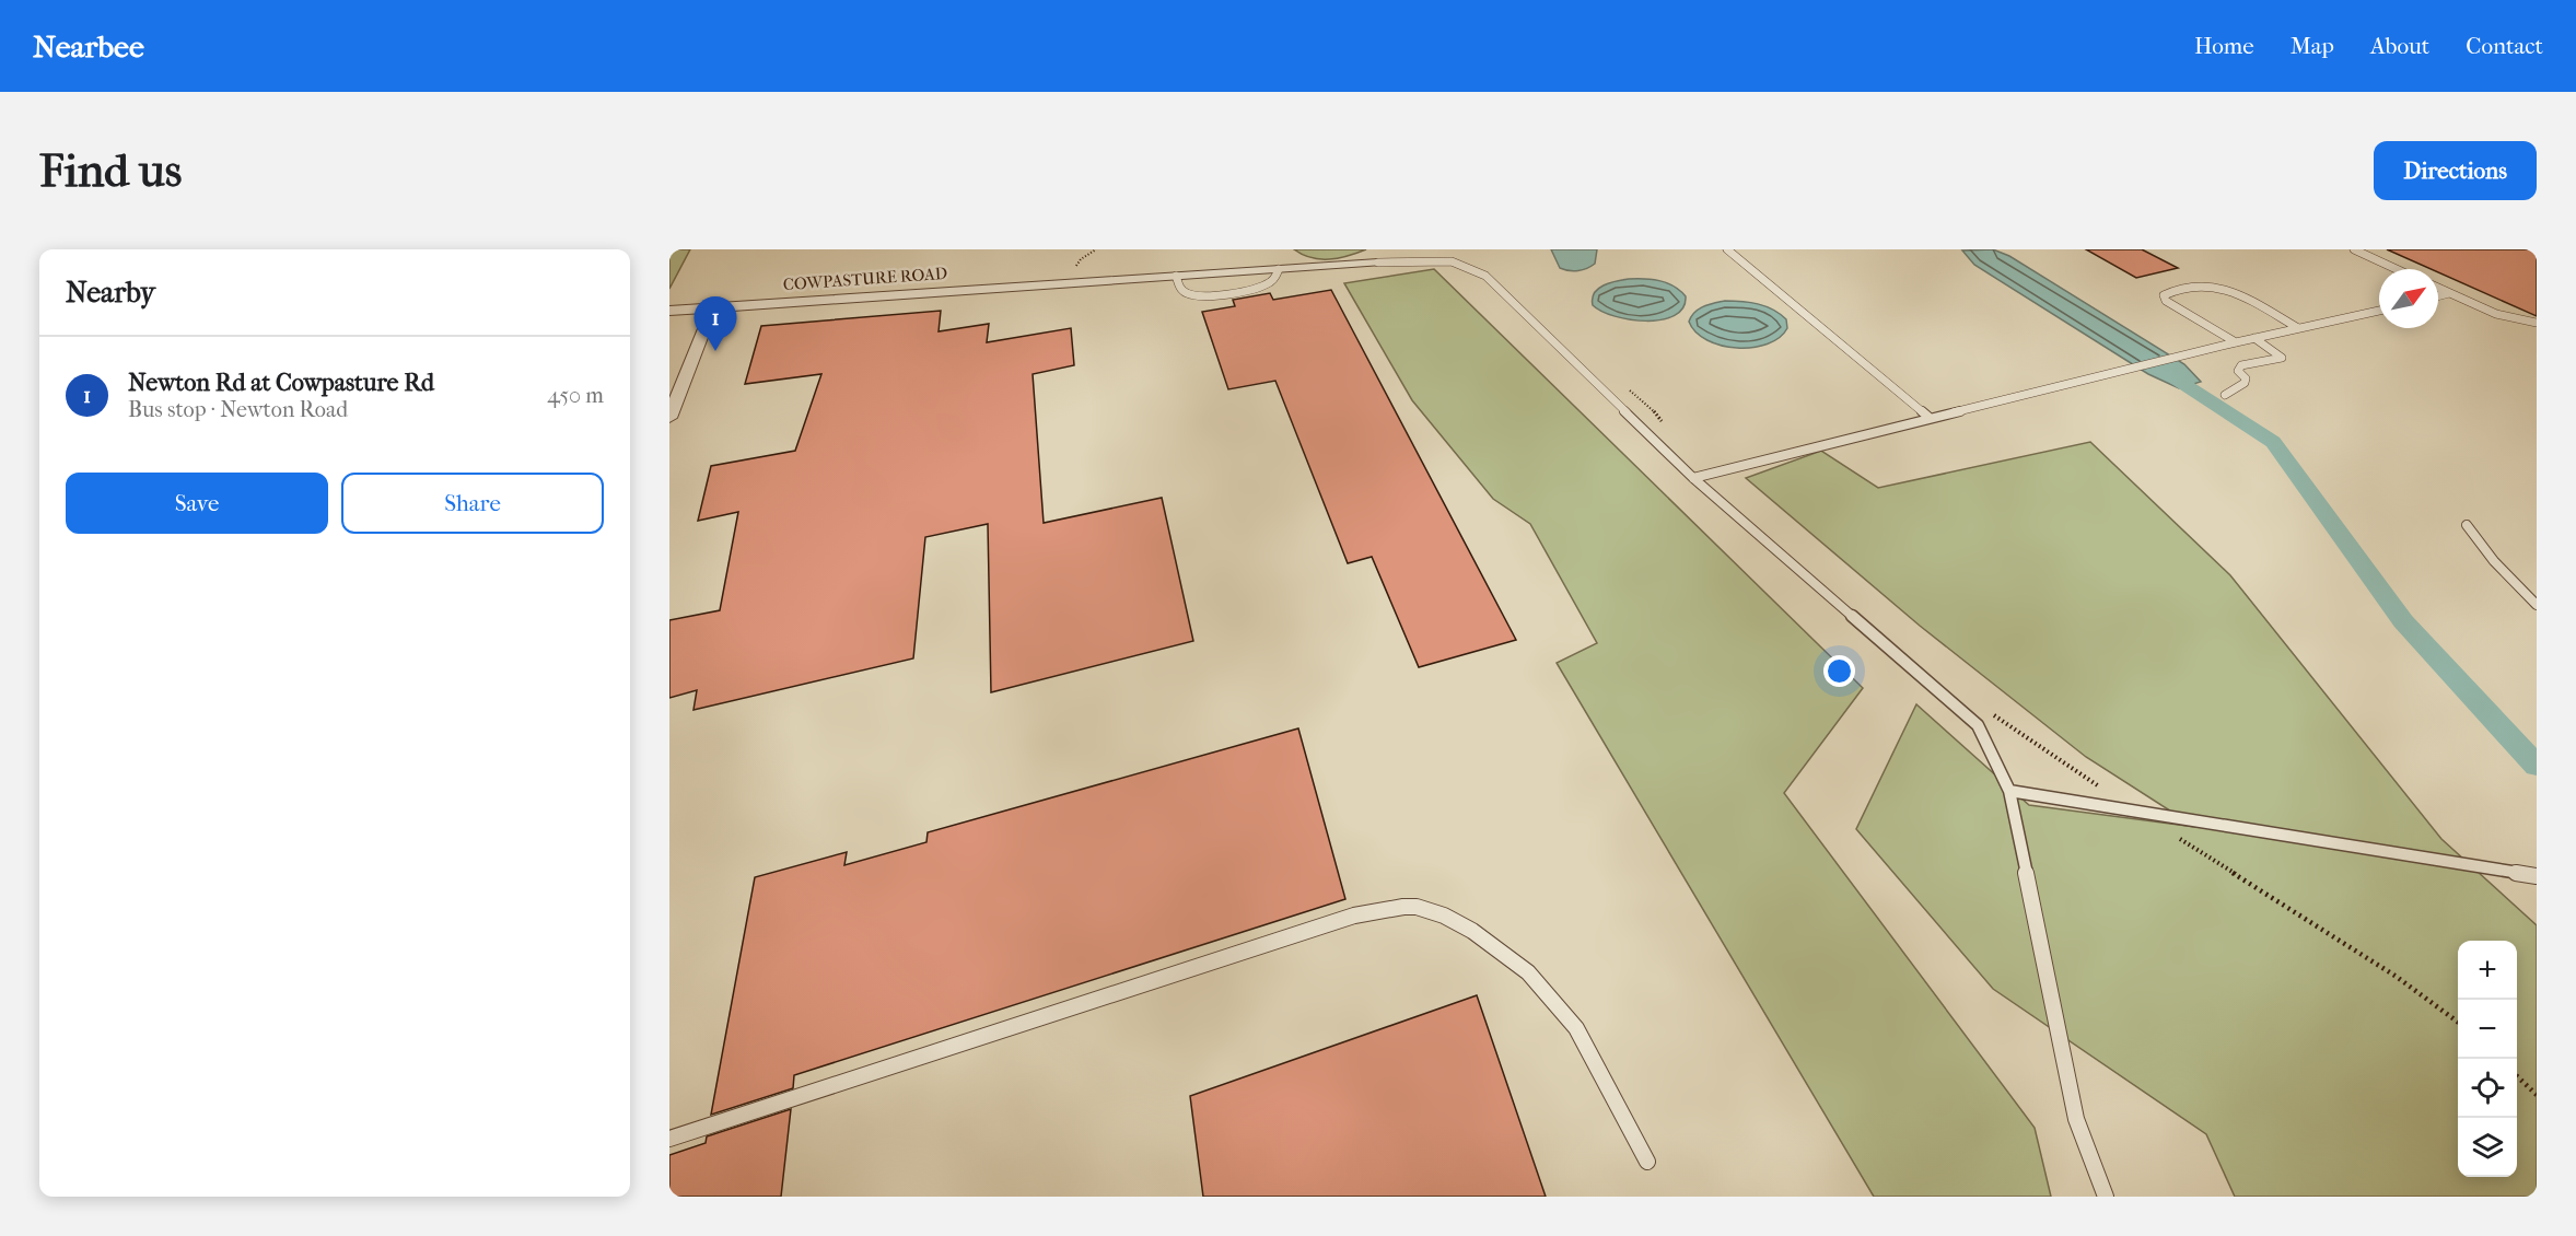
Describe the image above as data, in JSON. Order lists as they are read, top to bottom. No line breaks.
{"streets":{"street":["COWPASTURE ROAD"]},"north":"top right","page":{"header":"Nearbee","nav":["Home","Map","About","Contact"],"buttons":["Directions",["Save","Share"]],"title":"Find us","heading":"Nearby","pins":"1","list":[{"mark":"1","name":"Newton Rd at Cowpasture Rd","note":"Bus stop · Newton Road","value":"450 m"}],"map_buttons":["+","−"]}}
